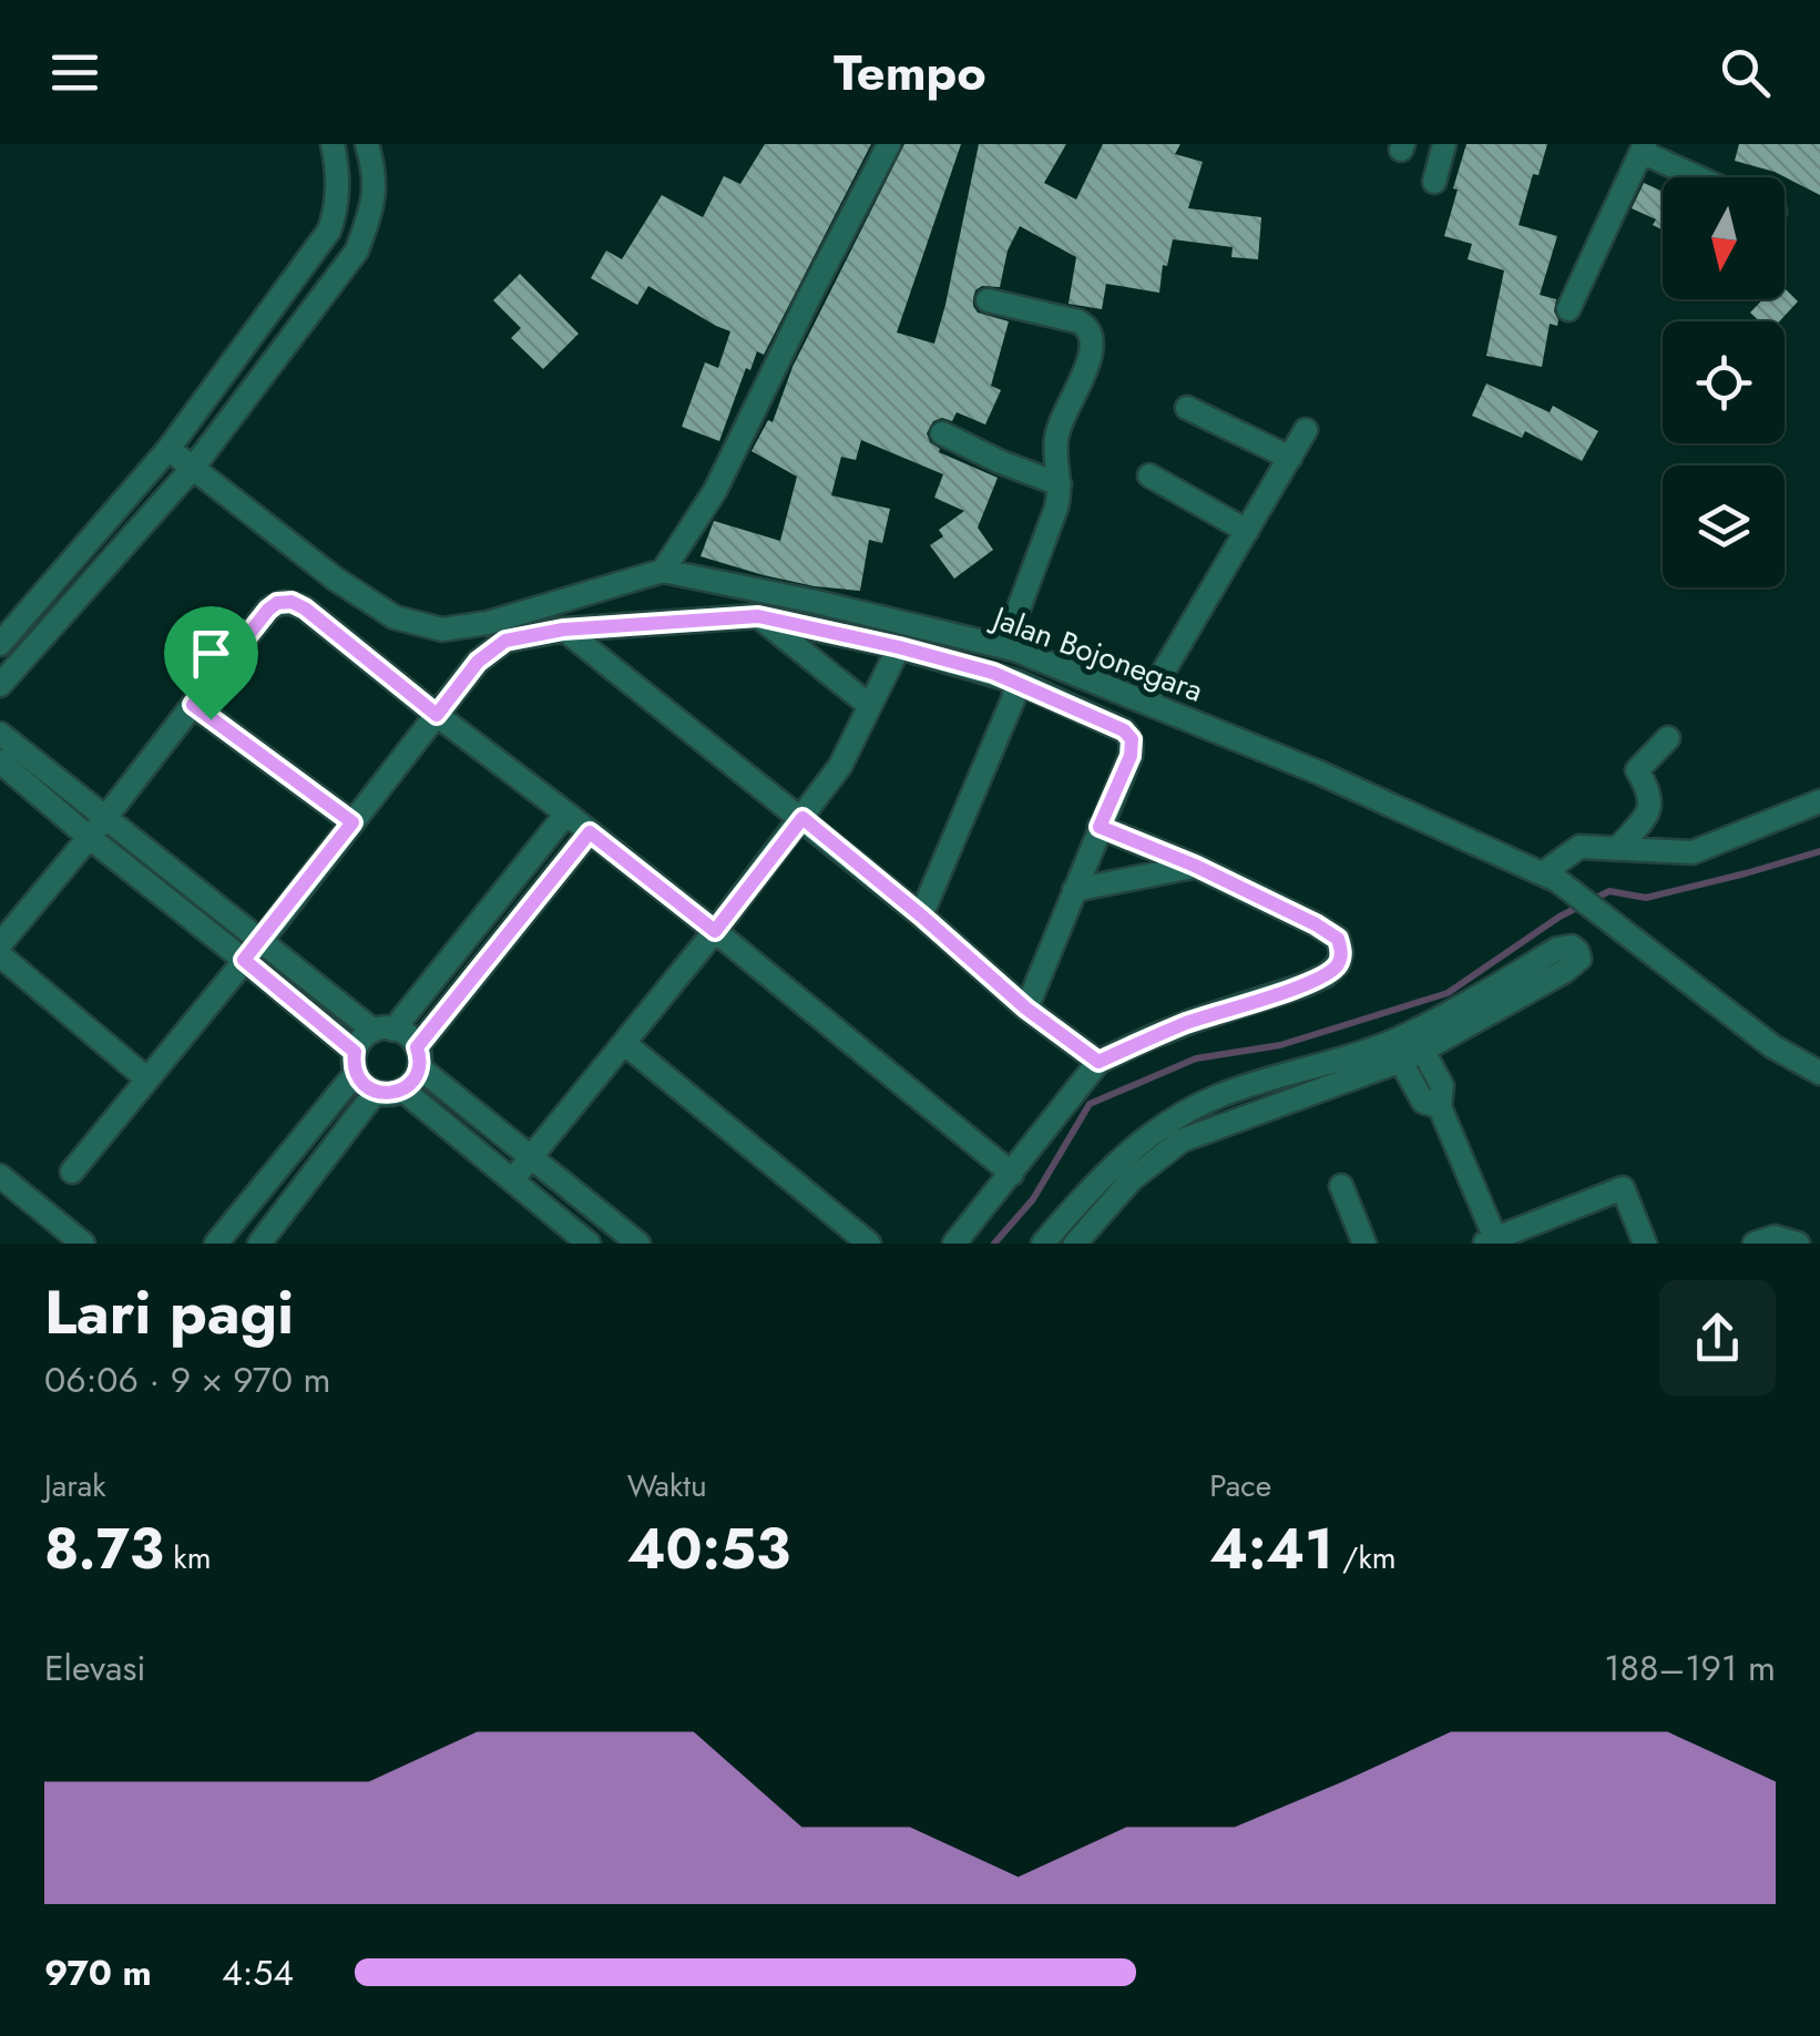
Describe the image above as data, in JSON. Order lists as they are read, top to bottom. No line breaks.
{"streets":{"street":["Jalan Bojonegara"]},"north":"bottom","page":{"header":"Tempo","heading":["Lari pagi","06:06 · 9 × 970 m"],"stats":[["Jarak","8.73 km"],["Waktu","40:53"],["Pace","4:41 /km"]],"chart":["Elevasi","188–191 m"],"list":[{"name":"970 m","note":"4:54"}]}}
